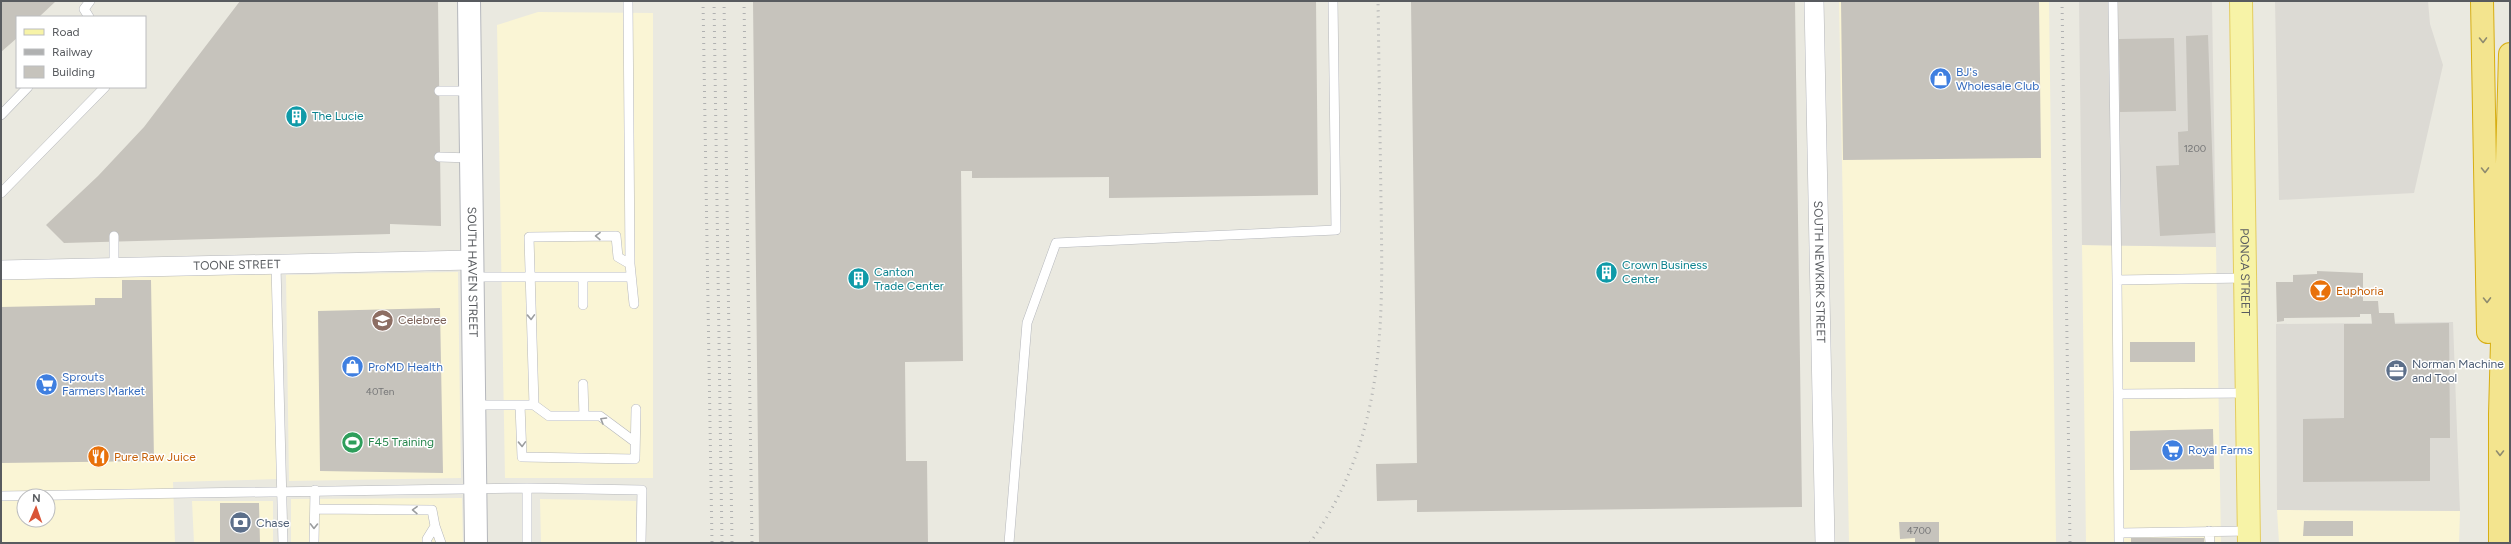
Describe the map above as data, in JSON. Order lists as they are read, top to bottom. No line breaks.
{"streets":{"main road":["PONCA STREET"],"street":["TOONE STREET","SOUTH HAVEN STREET","SOUTH NEWKIRK STREET"]},"crossings":[["TOONE STREET","SOUTH HAVEN STREET"]],"places":{"shop":["BJ's Wholesale Club","ProMD Health"],"building":["The Lucie","Crown Business Center","Canton Trade Center"],"bar":["Euphoria"],"school or university":["Celebree"],"office":["Norman Machine and Tool"],"supermarket":["Sprouts Farmers Market","Royal Farms"],"sports":["F45 Training"],"restaurant":["Pure Raw Juice"],"bank":["Chase"]},"house_numbers":["1200","40Ten","4700"],"legend":["Road","Railway","Building"],"north":"top"}
